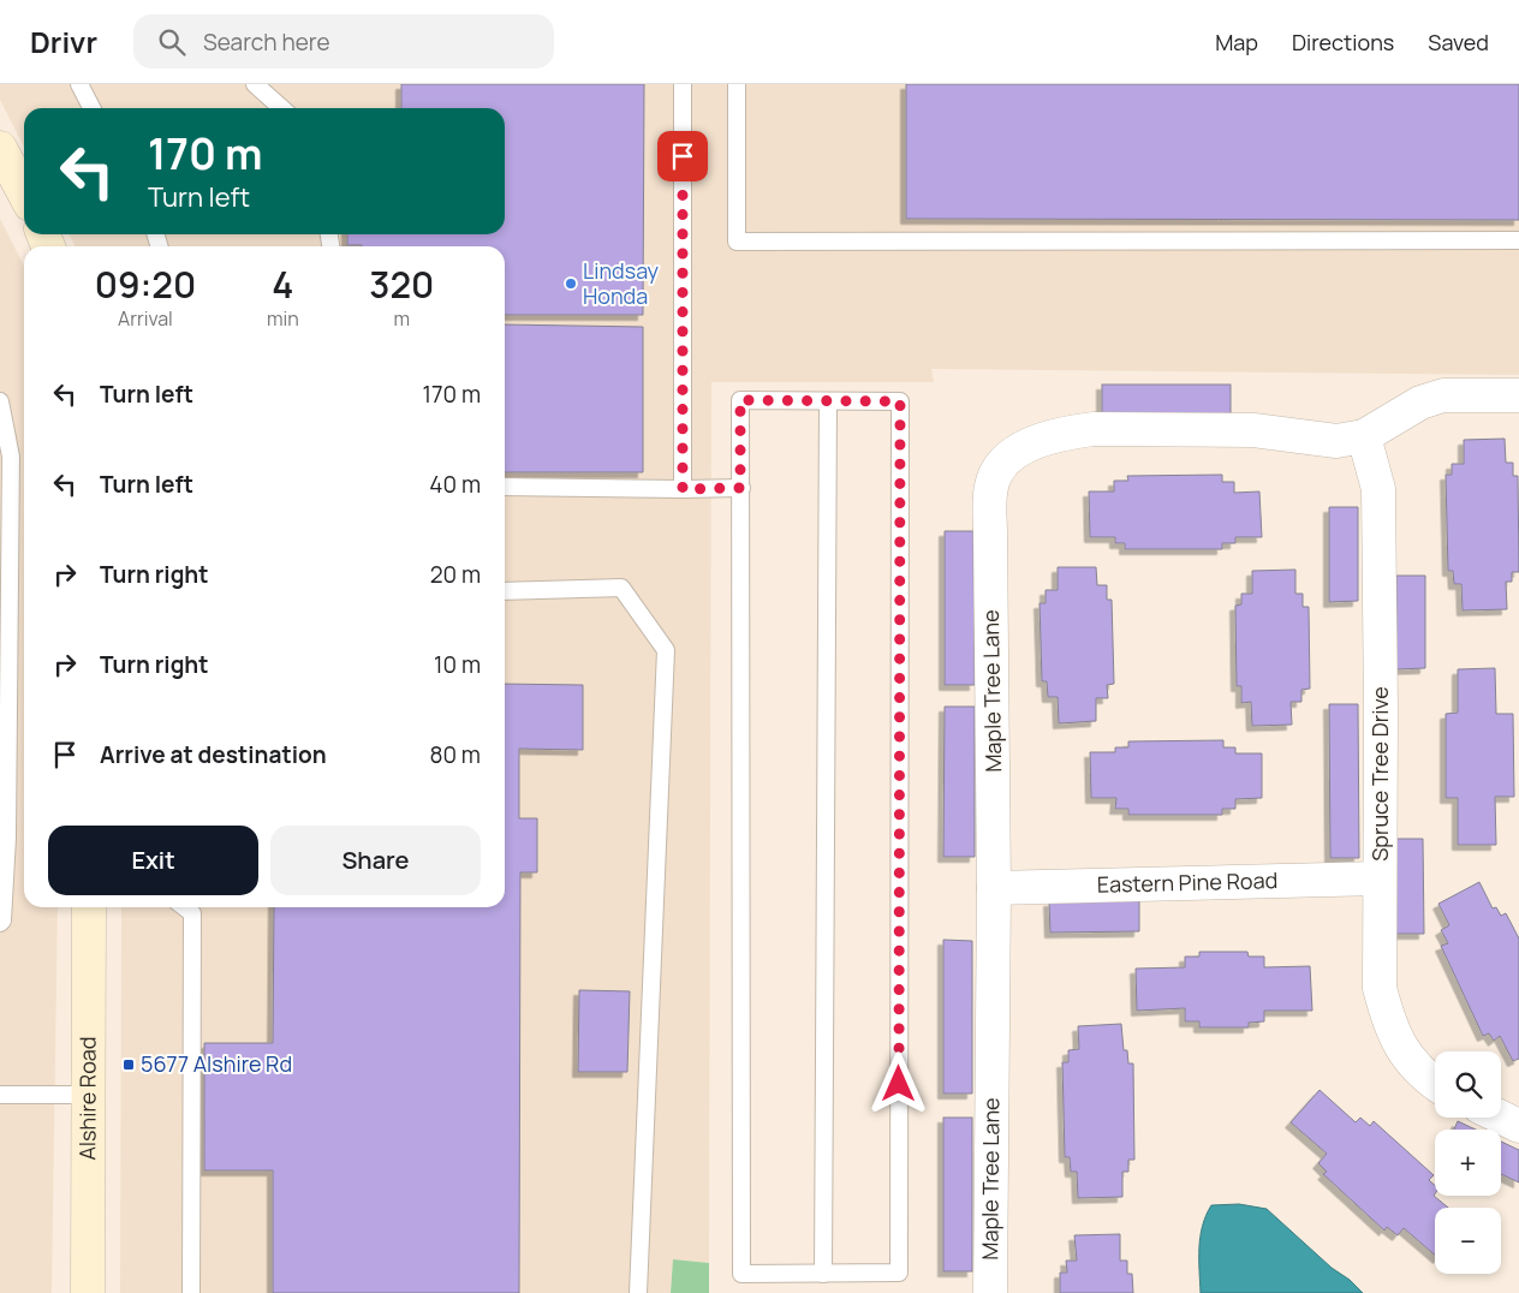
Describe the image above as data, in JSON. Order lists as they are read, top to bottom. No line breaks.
{"streets":{"street":["Maple Tree Lane","Spruce Tree Drive","Eastern Pine Road","Alshire Road"]},"crossings":[["Maple Tree Lane","Spruce Tree Drive"],["Maple Tree Lane","Eastern Pine Road"],["Spruce Tree Drive","Eastern Pine Road"]],"places":{"other":["Lindsay Honda"],"transit":["5677 Alshire Rd"]},"page":{"header":"Drivr","search":"Search here","nav":["Map","Directions","Saved"],"turn":["170 m","Turn left"],"eta":["09:20","Arrival","4","min","320","m"],"list":[{"name":"Turn left","value":"170 m"},{"name":"Turn left","value":"40 m"},{"name":"Turn right","value":"20 m"},{"name":"Turn right","value":"10 m"},{"name":"Arrive at destination","value":"80 m"}],"buttons":["Exit","Share"],"map_buttons":["+","−"]}}
